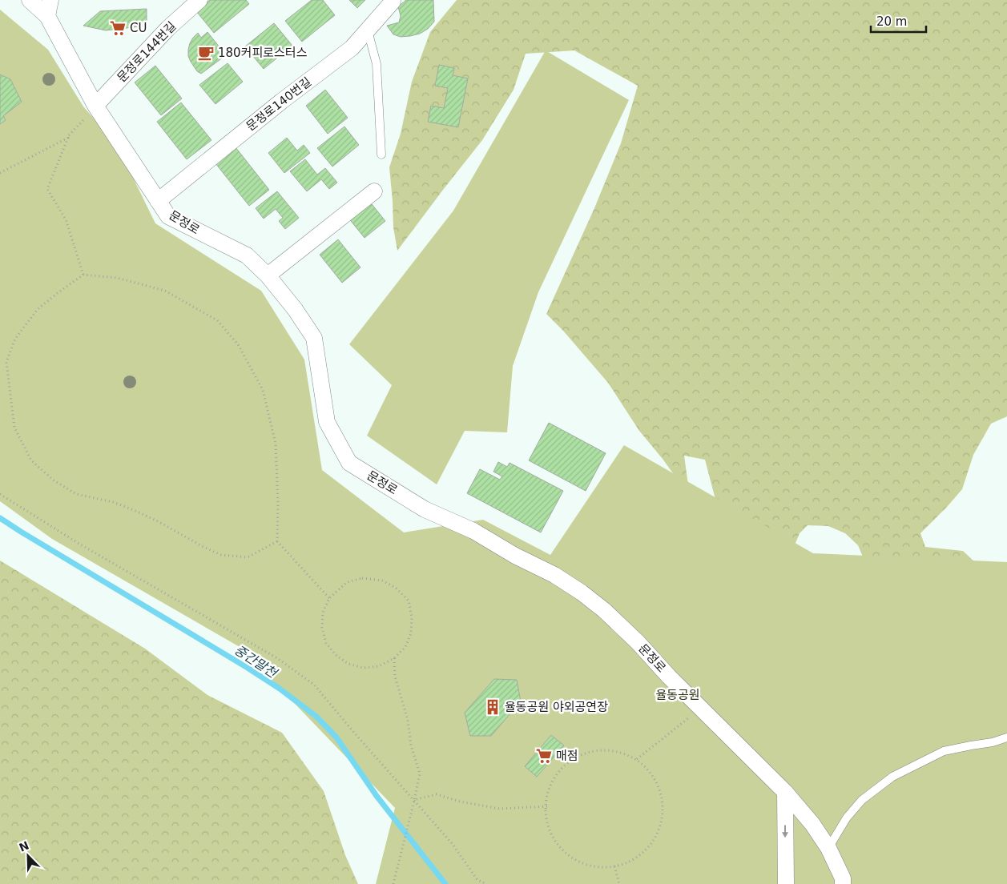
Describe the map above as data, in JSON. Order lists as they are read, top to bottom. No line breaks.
{"streets":{"street":["문정로144번길","문정로140번길","문정로"]},"crossings":[["문정로144번길","문정로"],["문정로140번길","문정로"]],"water":["중간말천"],"parks":["율동공원"],"places":{"supermarket":["CU","매점"],"cafe":["180커피로스터스"],"building":["율동공원 야외공연장"]},"scale_bar":"20 m","north":"top left"}
